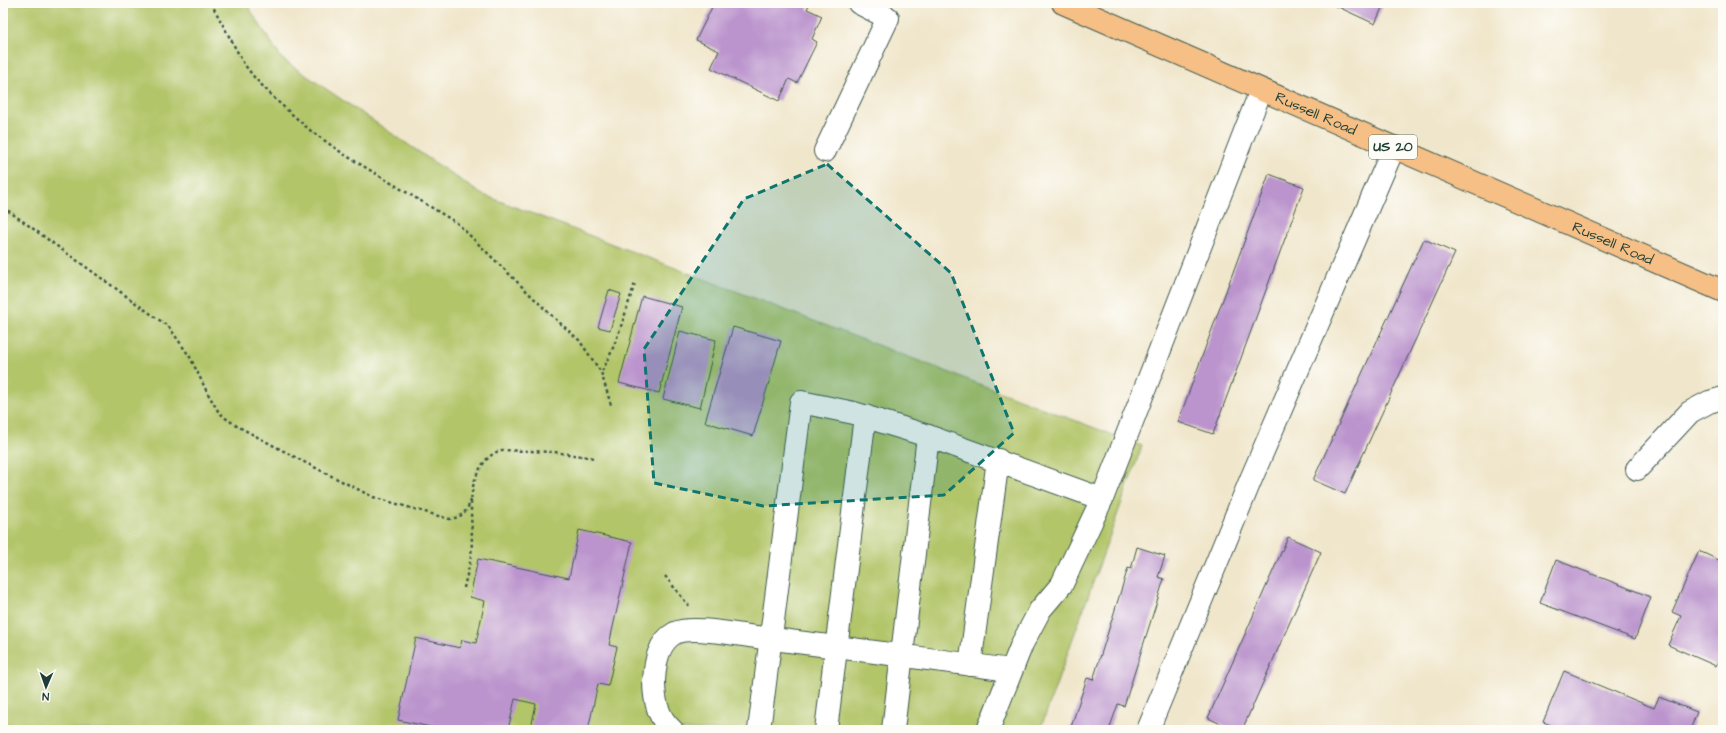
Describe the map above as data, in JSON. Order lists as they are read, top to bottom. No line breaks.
{"streets":{"main road":["Russell Road","US 20"]},"north":"bottom"}
